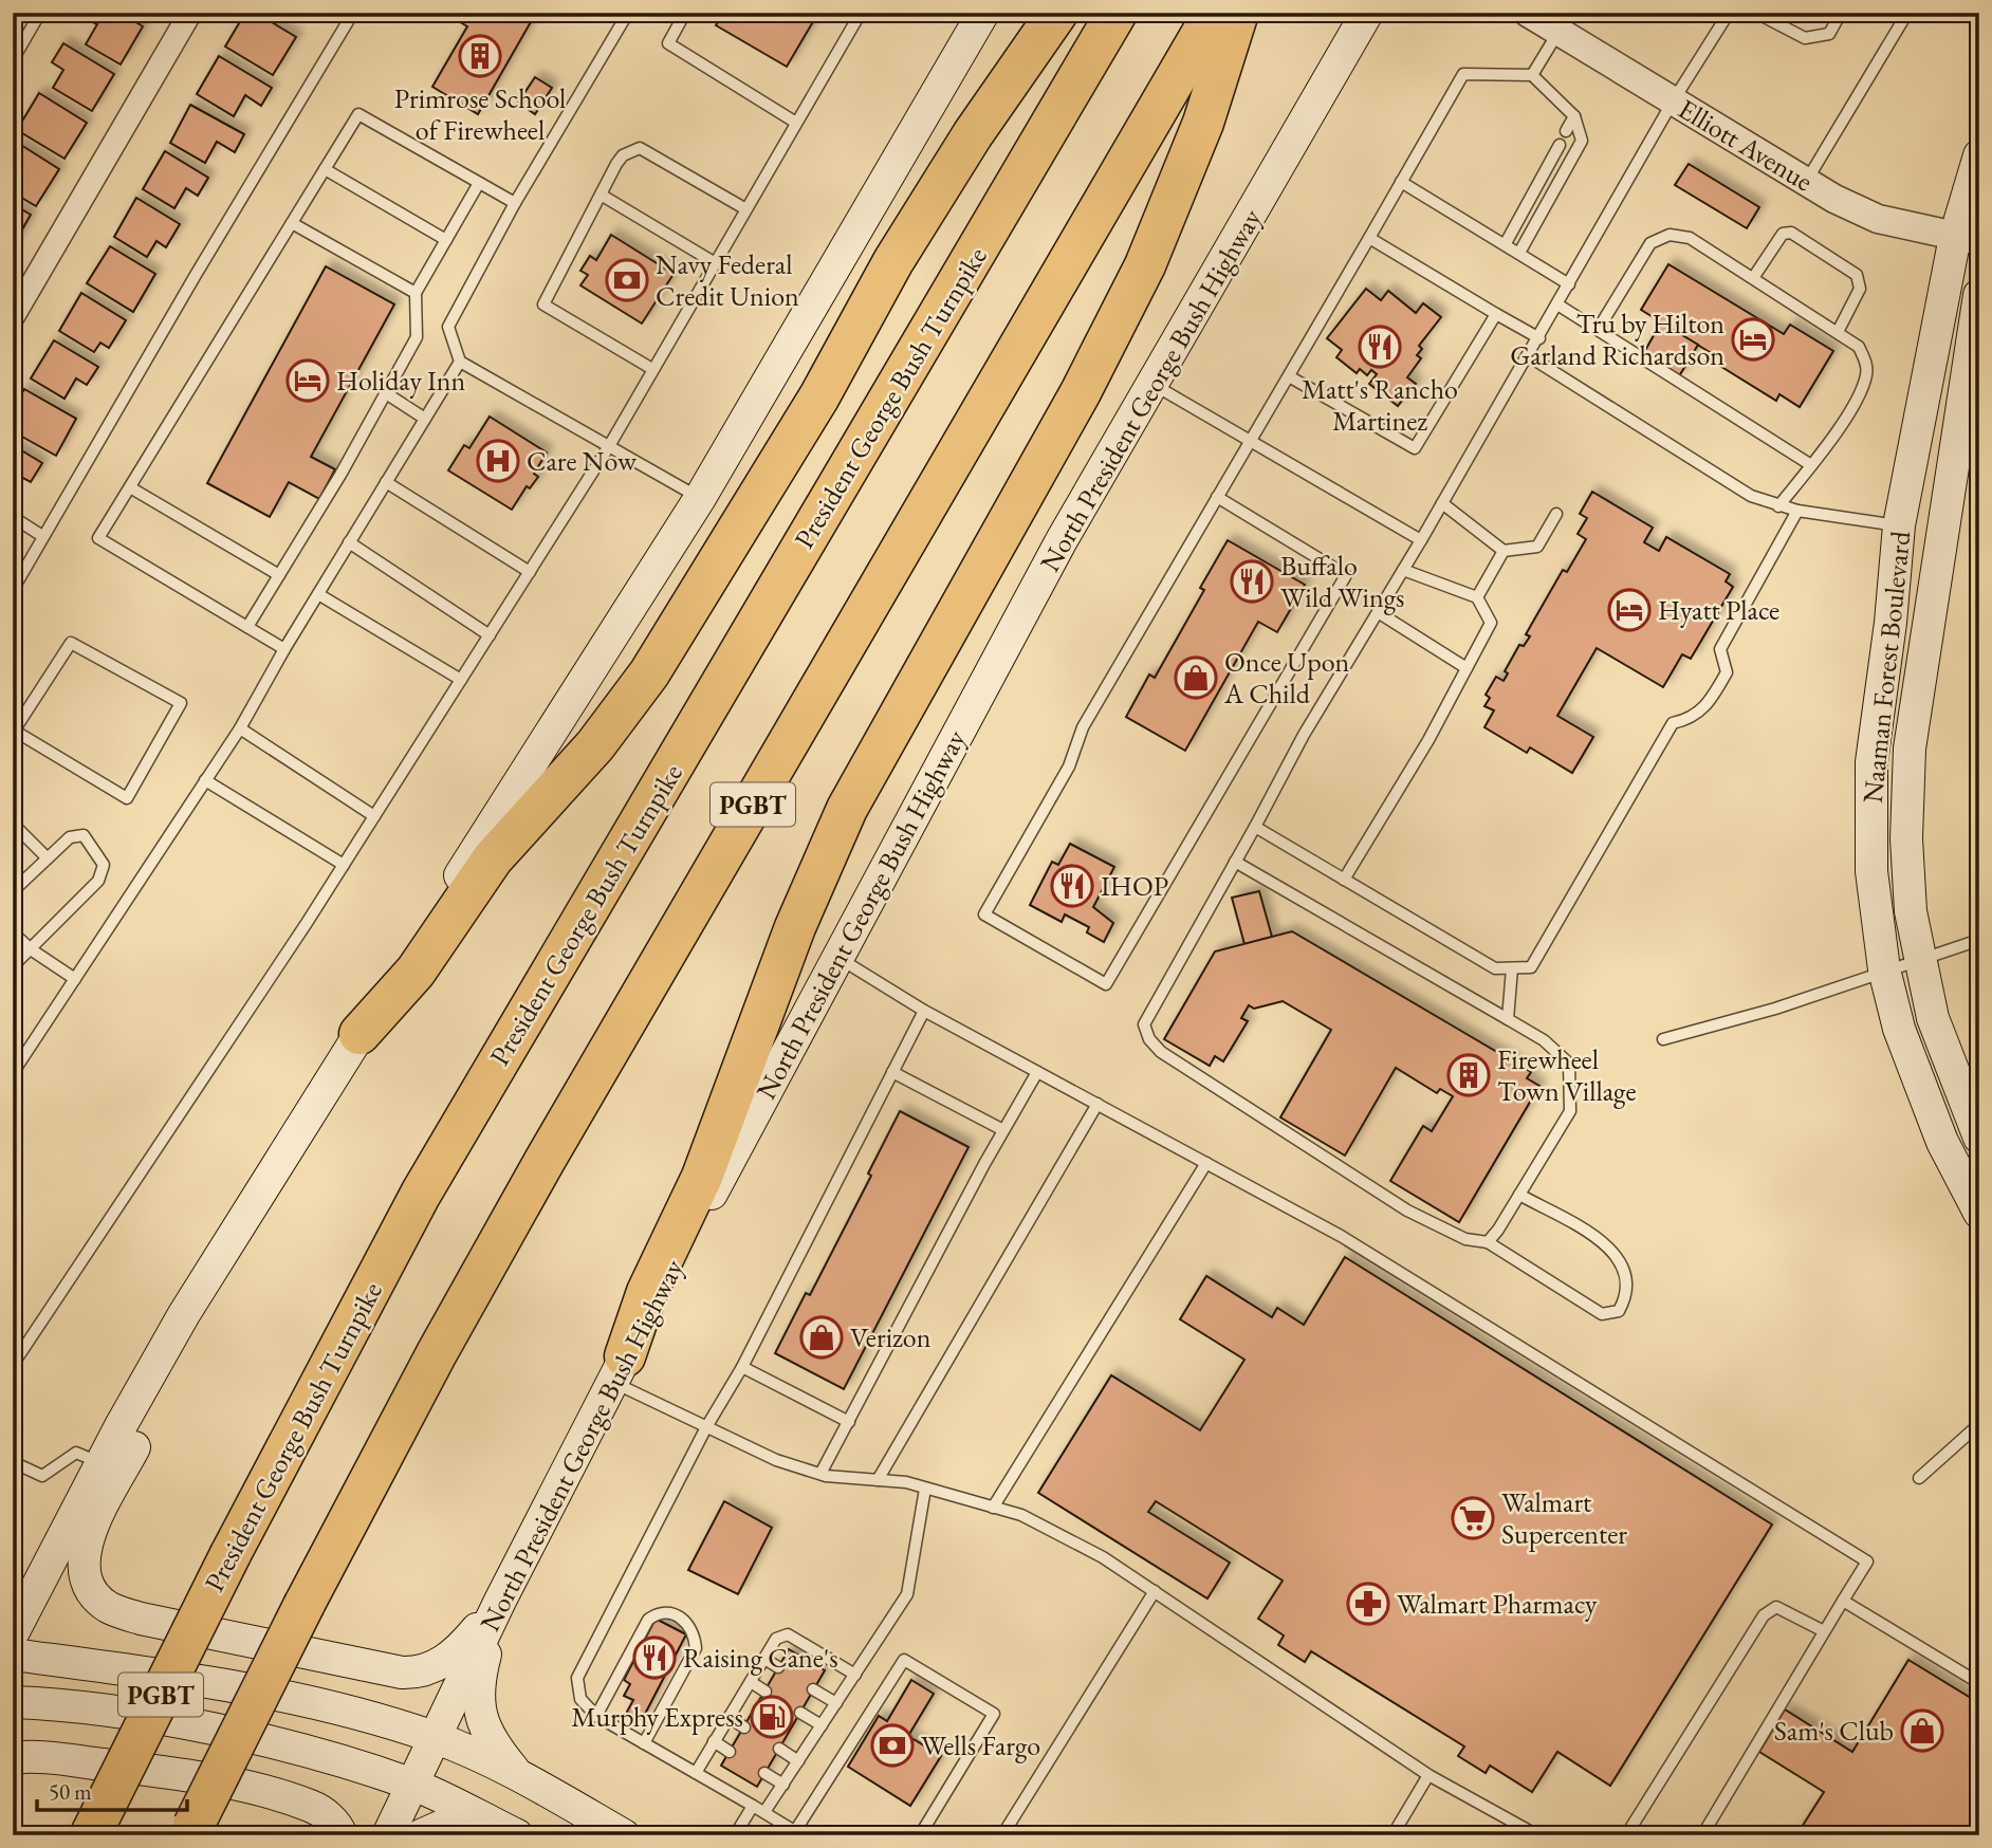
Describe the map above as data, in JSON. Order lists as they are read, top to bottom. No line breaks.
{"streets":{"highway":["President George Bush Turnpike","PGBT"],"main road":["North President George Bush Highway","Naaman Forest Boulevard"],"street":["Elliott Avenue"]},"crossings":[["Elliott Avenue","Naaman Forest Boulevard"]],"places":{"building":["Primrose School of Firewheel","Firewheel Town Village"],"bank":["Navy Federal Credit Union","Wells Fargo"],"hotel":["Tru by Hilton Garland Richardson","Holiday Inn","Hyatt Place"],"restaurant":["Matt's Rancho Martinez","Buffalo Wild Wings","IHOP","Raising Cane's"],"hospital":["Care Now"],"shop":["Once Upon A Child","Verizon","Sam's Club"],"supermarket":["Walmart Supercenter"],"pharmacy":["Walmart Pharmacy"],"fuel station":["Murphy Express"]},"scale_bar":"50 m"}
